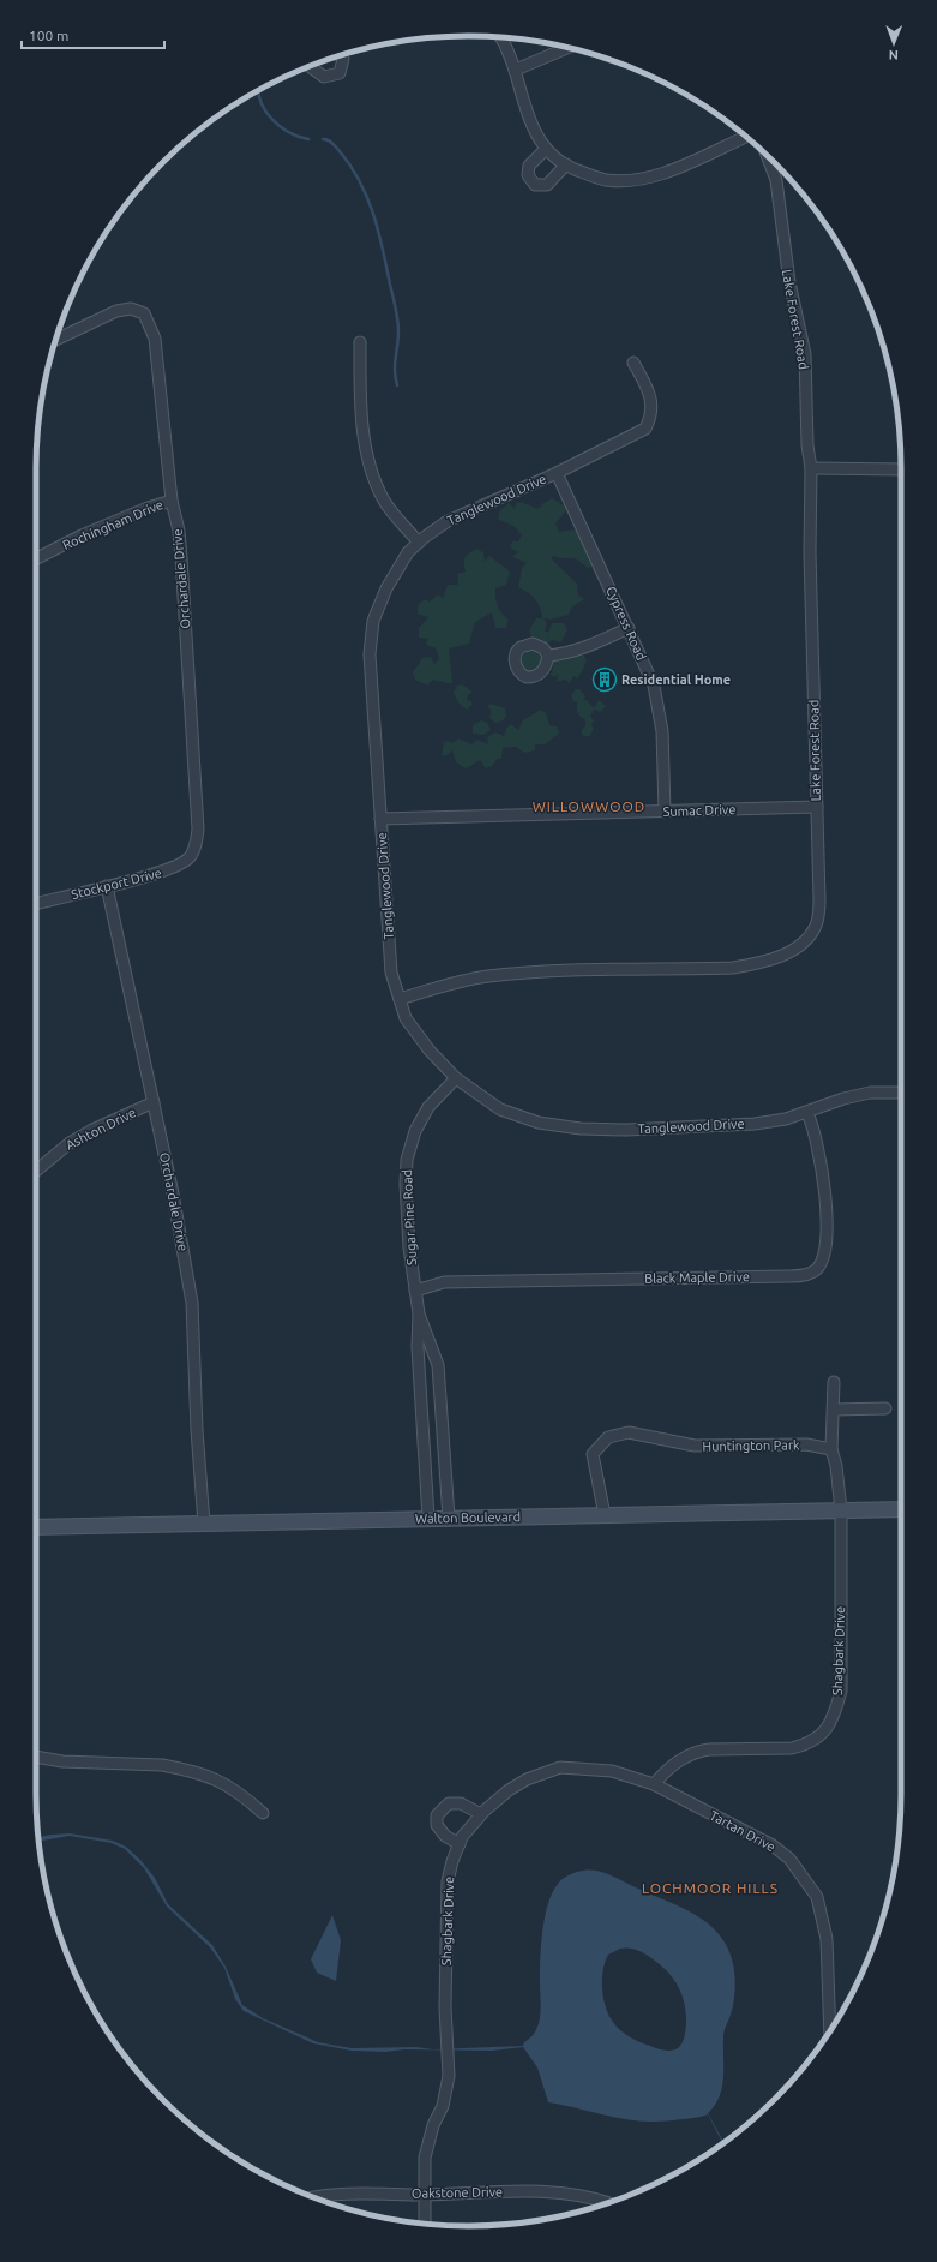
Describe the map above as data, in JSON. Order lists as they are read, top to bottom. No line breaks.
{"streets":{"main road":["Walton Boulevard"],"street":["Lake Forest Road","Tanglewood Drive","Rochingham Drive","Orchardale Drive","Cypress Road","Sumac Drive","Stockport Drive","Ashton Drive","Sugar Pine Road","Black Maple Drive","Huntington Park","Shagbark Drive","Tartan Drive","Oakstone Drive"]},"crossings":[["Lake Forest Road","Tanglewood Drive"],["Lake Forest Road","Sumac Drive"],["Tanglewood Drive","Cypress Road"],["Tanglewood Drive","Sumac Drive"],["Tanglewood Drive","Sugar Pine Road"],["Tanglewood Drive","Black Maple Drive"],["Rochingham Drive","Orchardale Drive"],["Orchardale Drive","Stockport Drive"],["Orchardale Drive","Ashton Drive"],["Orchardale Drive","Walton Boulevard"],["Cypress Road","Sumac Drive"],["Sugar Pine Road","Black Maple Drive"],["Sugar Pine Road","Walton Boulevard"],["Huntington Park","Walton Boulevard"],["Walton Boulevard","Shagbark Drive"],["Shagbark Drive","Tartan Drive"],["Shagbark Drive","Oakstone Drive"]],"districts":["WILLOWWOOD","LOCHMOOR HILLS"],"places":{"building":["Residential Home"]},"scale_bar":"100 m","north":"bottom"}
